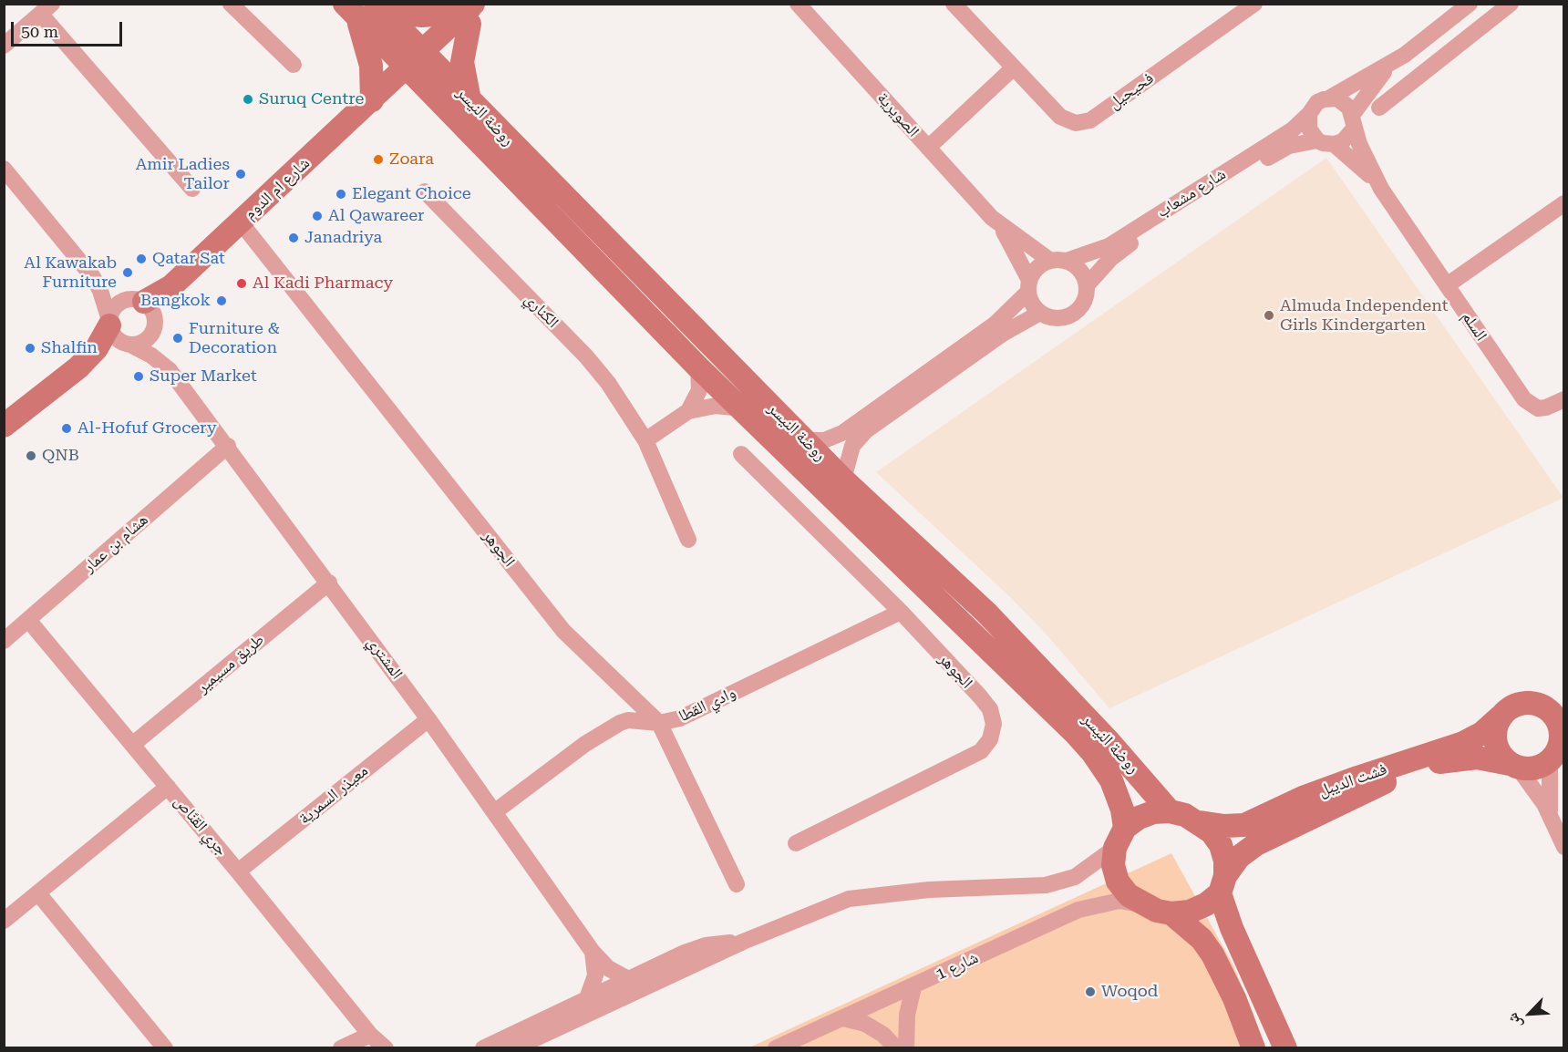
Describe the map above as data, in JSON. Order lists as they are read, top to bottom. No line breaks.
{"streets":{"street":["فحيحيل","الصويرية","روضة النيسر","شارع ام الدوم","شارع مشعاب","الكناري","السلم","هشام بن عمار","الجوهر","المشتري","طريق مسيمير","وادي القطا","فشت الديبل","معيذر السمرية","جري القنّاص","شارع 1"]},"crossings":[["الصويرية","شارع مشعاب"],["روضة النيسر","شارع ام الدوم"],["روضة النيسر","فشت الديبل"],["روضة النيسر","شارع 1"],["شارع ام الدوم","الجوهر"],["شارع ام الدوم","المشتري"],["شارع مشعاب","السلم"],["هشام بن عمار","المشتري"],["هشام بن عمار","جري القنّاص"],["الجوهر","وادي القطا"],["المشتري","طريق مسيمير"],["المشتري","وادي القطا"],["المشتري","معيذر السمرية"],["طريق مسيمير","جري القنّاص"],["فشت الديبل","شارع 1"],["معيذر السمرية","جري القنّاص"]],"places":["Suruq Centre","Zoara","Amir Ladies Tailor","Elegant Choice","Al Qawareer","Janadriya","Qatar Sat","Al Kawakab Furniture","Al Kadi Pharmacy","Bangkok","Almuda Independent Girls Kindergarten","Furniture & Decoration","Shalfin","Super Market","Al-Hofuf Grocery","QNB","Woqod"],"scale_bar":"50 m","north":"bottom left"}
